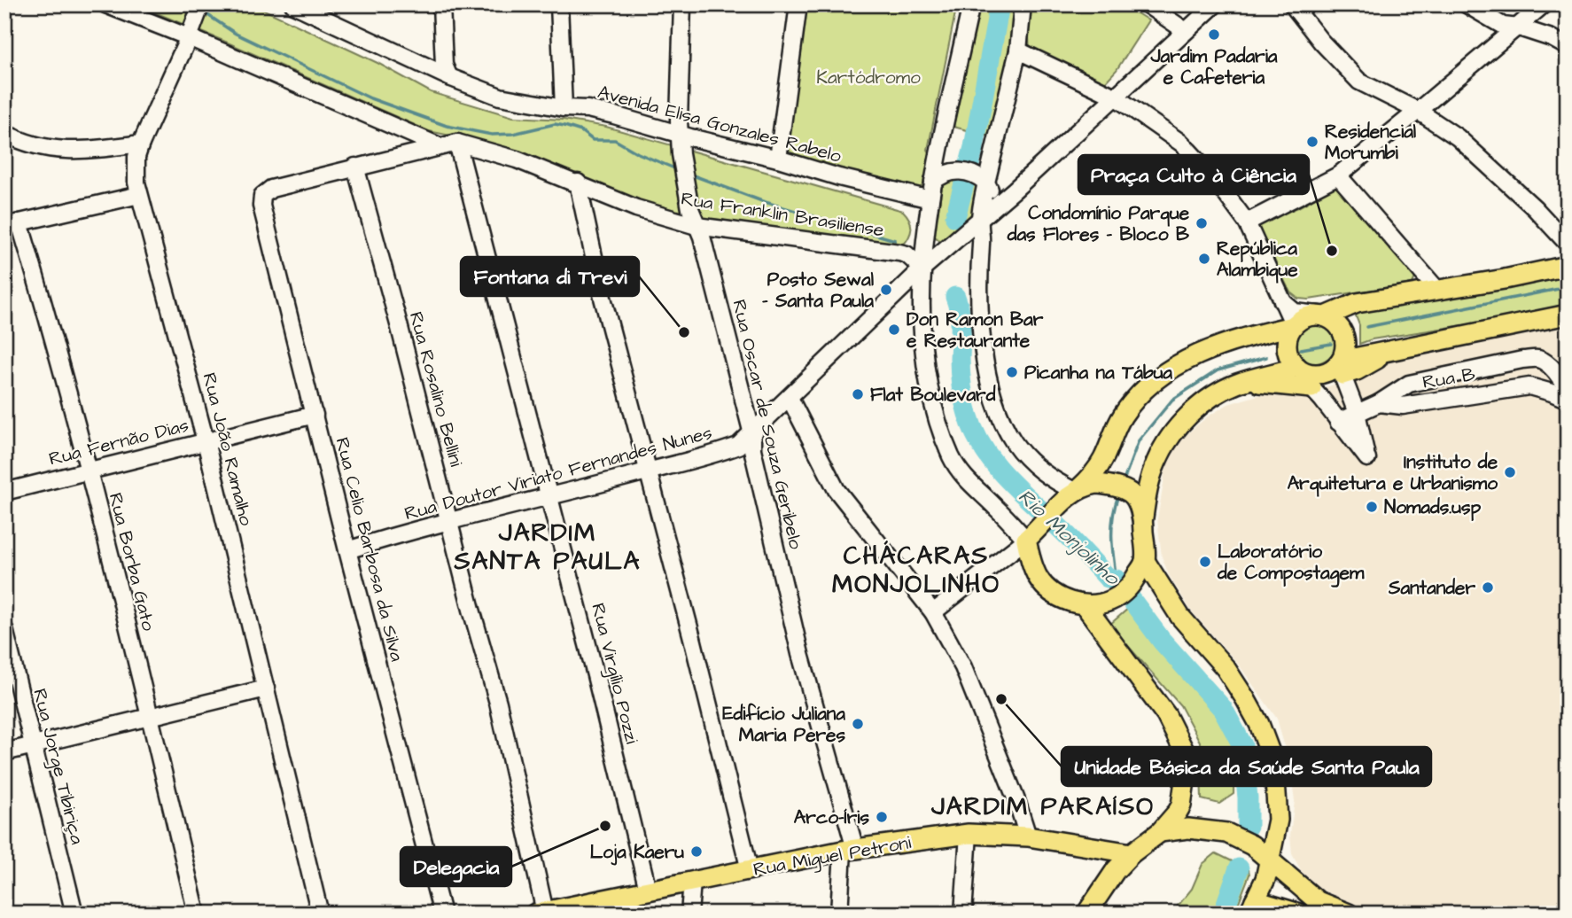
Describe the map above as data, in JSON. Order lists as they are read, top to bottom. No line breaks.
{"streets":{"main road":["Rua Miguel Petroni"],"street":["Avenida Elisa Gonzales Rabelo","Rua Franklin Brasiliense","Rua B","Rua Rosalino Bellini","Rua Oscar de Souza Geribelo","Rua Fernão Dias","Rua João Ramalho","Rua Doutor Viriato Fernandes Nunes","Rua Celio Barbosa da Silva","Rua Borba Gato","Rua Virgílio Pozzi","Rua Jorge Tibiriça"]},"crossings":[["Avenida Elisa Gonzales Rabelo","Rua Oscar de Souza Geribelo"],["Rua Franklin Brasiliense","Rua Oscar de Souza Geribelo"],["Rua Franklin Brasiliense","Rua Doutor Viriato Fernandes Nunes"],["Rua Franklin Brasiliense","Rua Virgílio Pozzi"],["Rua Rosalino Bellini","Rua Doutor Viriato Fernandes Nunes"],["Rua Rosalino Bellini","Rua Celio Barbosa da Silva"],["Rua Rosalino Bellini","Rua Miguel Petroni"],["Rua Oscar de Souza Geribelo","Rua Doutor Viriato Fernandes Nunes"],["Rua Oscar de Souza Geribelo","Rua Miguel Petroni"],["Rua Fernão Dias","Rua João Ramalho"],["Rua Fernão Dias","Rua Celio Barbosa da Silva"],["Rua Fernão Dias","Rua Borba Gato"],["Rua Doutor Viriato Fernandes Nunes","Rua Celio Barbosa da Silva"],["Rua Doutor Viriato Fernandes Nunes","Rua Virgílio Pozzi"],["Rua Virgílio Pozzi","Rua Miguel Petroni"]],"districts":["JARDIM SANTA PAULA","CHÁCARAS MONJOLINHO","JARDIM PARAÍSO"],"water":["Rio Monjolinho"],"parks":["Kartódromo"],"places":["Jardim Padaria e Cafeteria","Residencial Morumbi","Condomínio Parque das Flores - Bloco B","Praça Culto à Ciência","República Alambique","Posto Sewal - Santa Paula","Don Ramon Bar e Restaurante","Fontana di Trevi","Picanha na Tábua","Flat Boulevard","Instituto de Arquitetura e Urbanismo","Nomads.usp","Laboratório de Compostagem","Santander","Unidade Básica da Saúde Santa Paula","Edifício Juliana Maria Peres","Arco-Íris","Delegacia","Loja Kaeru"]}
